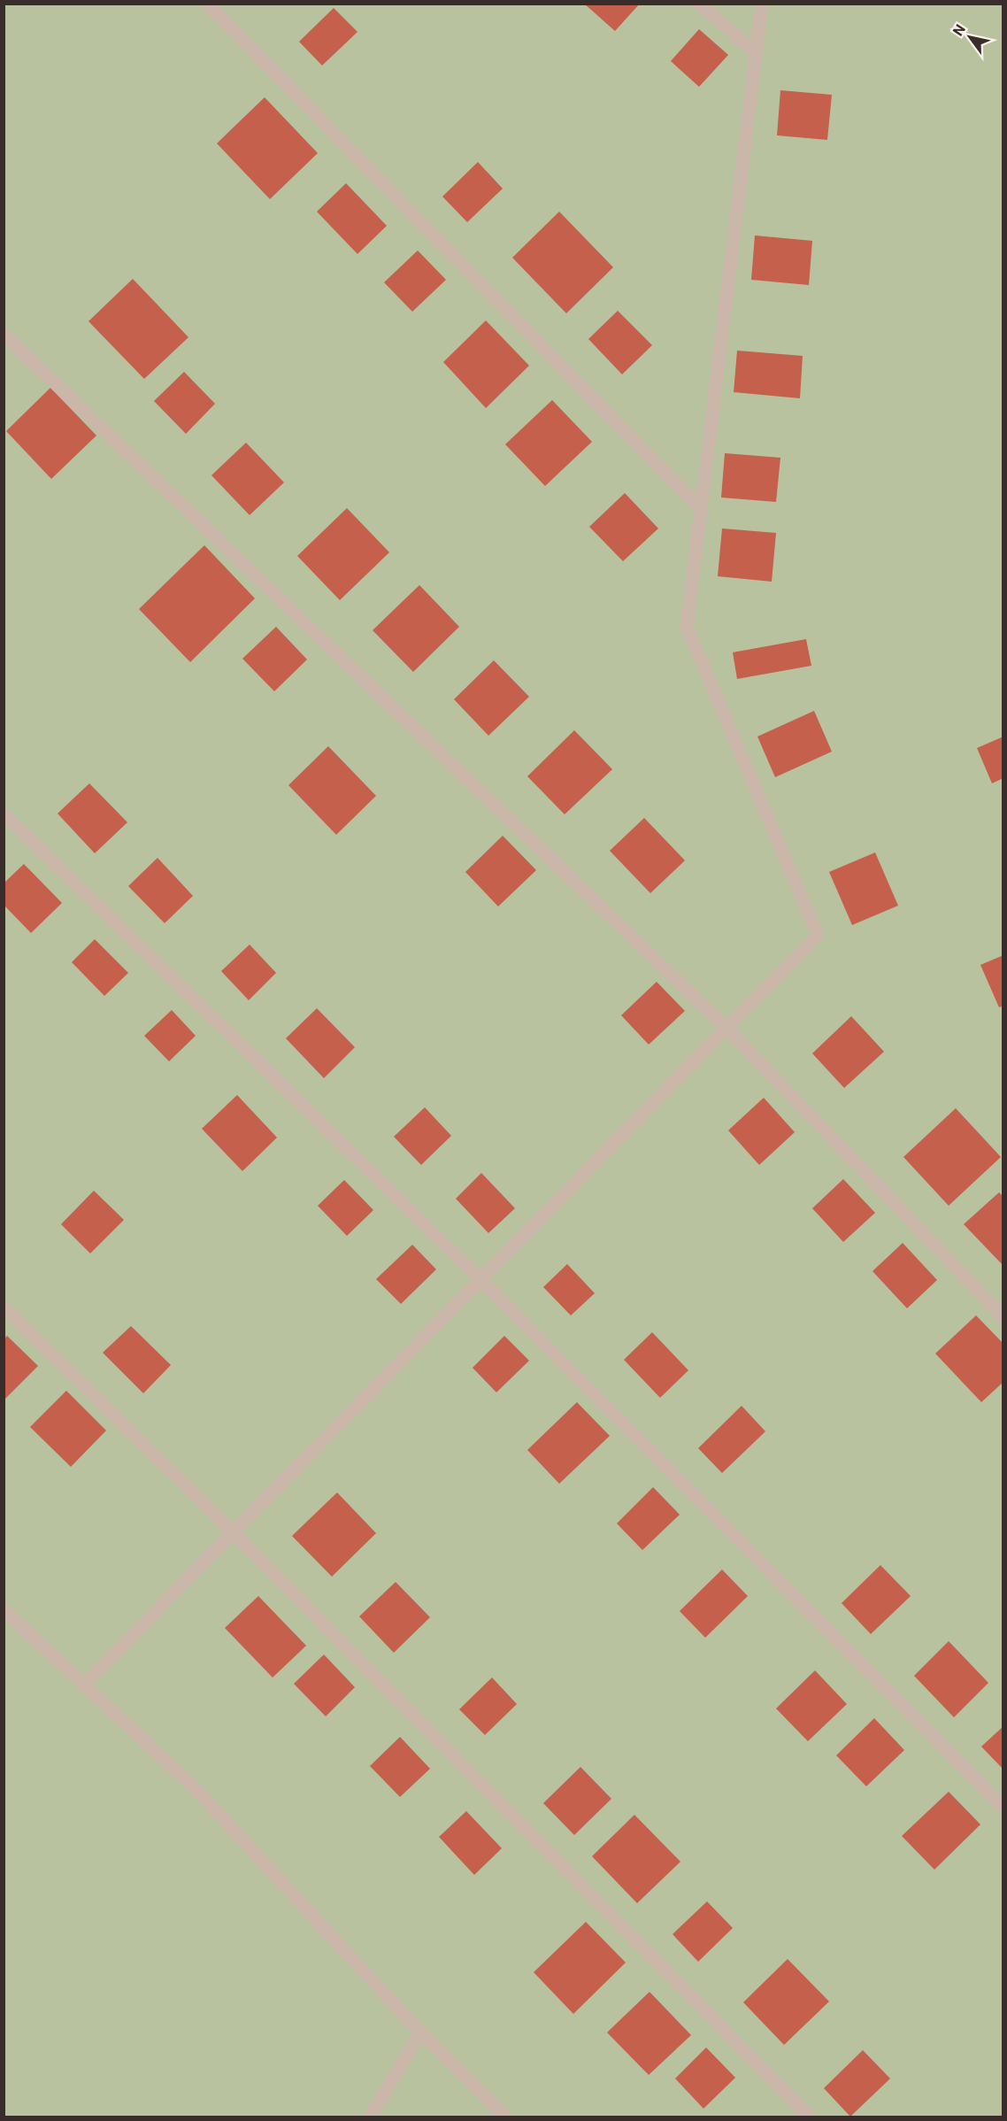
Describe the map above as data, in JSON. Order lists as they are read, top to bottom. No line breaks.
{"north":"top left"}
